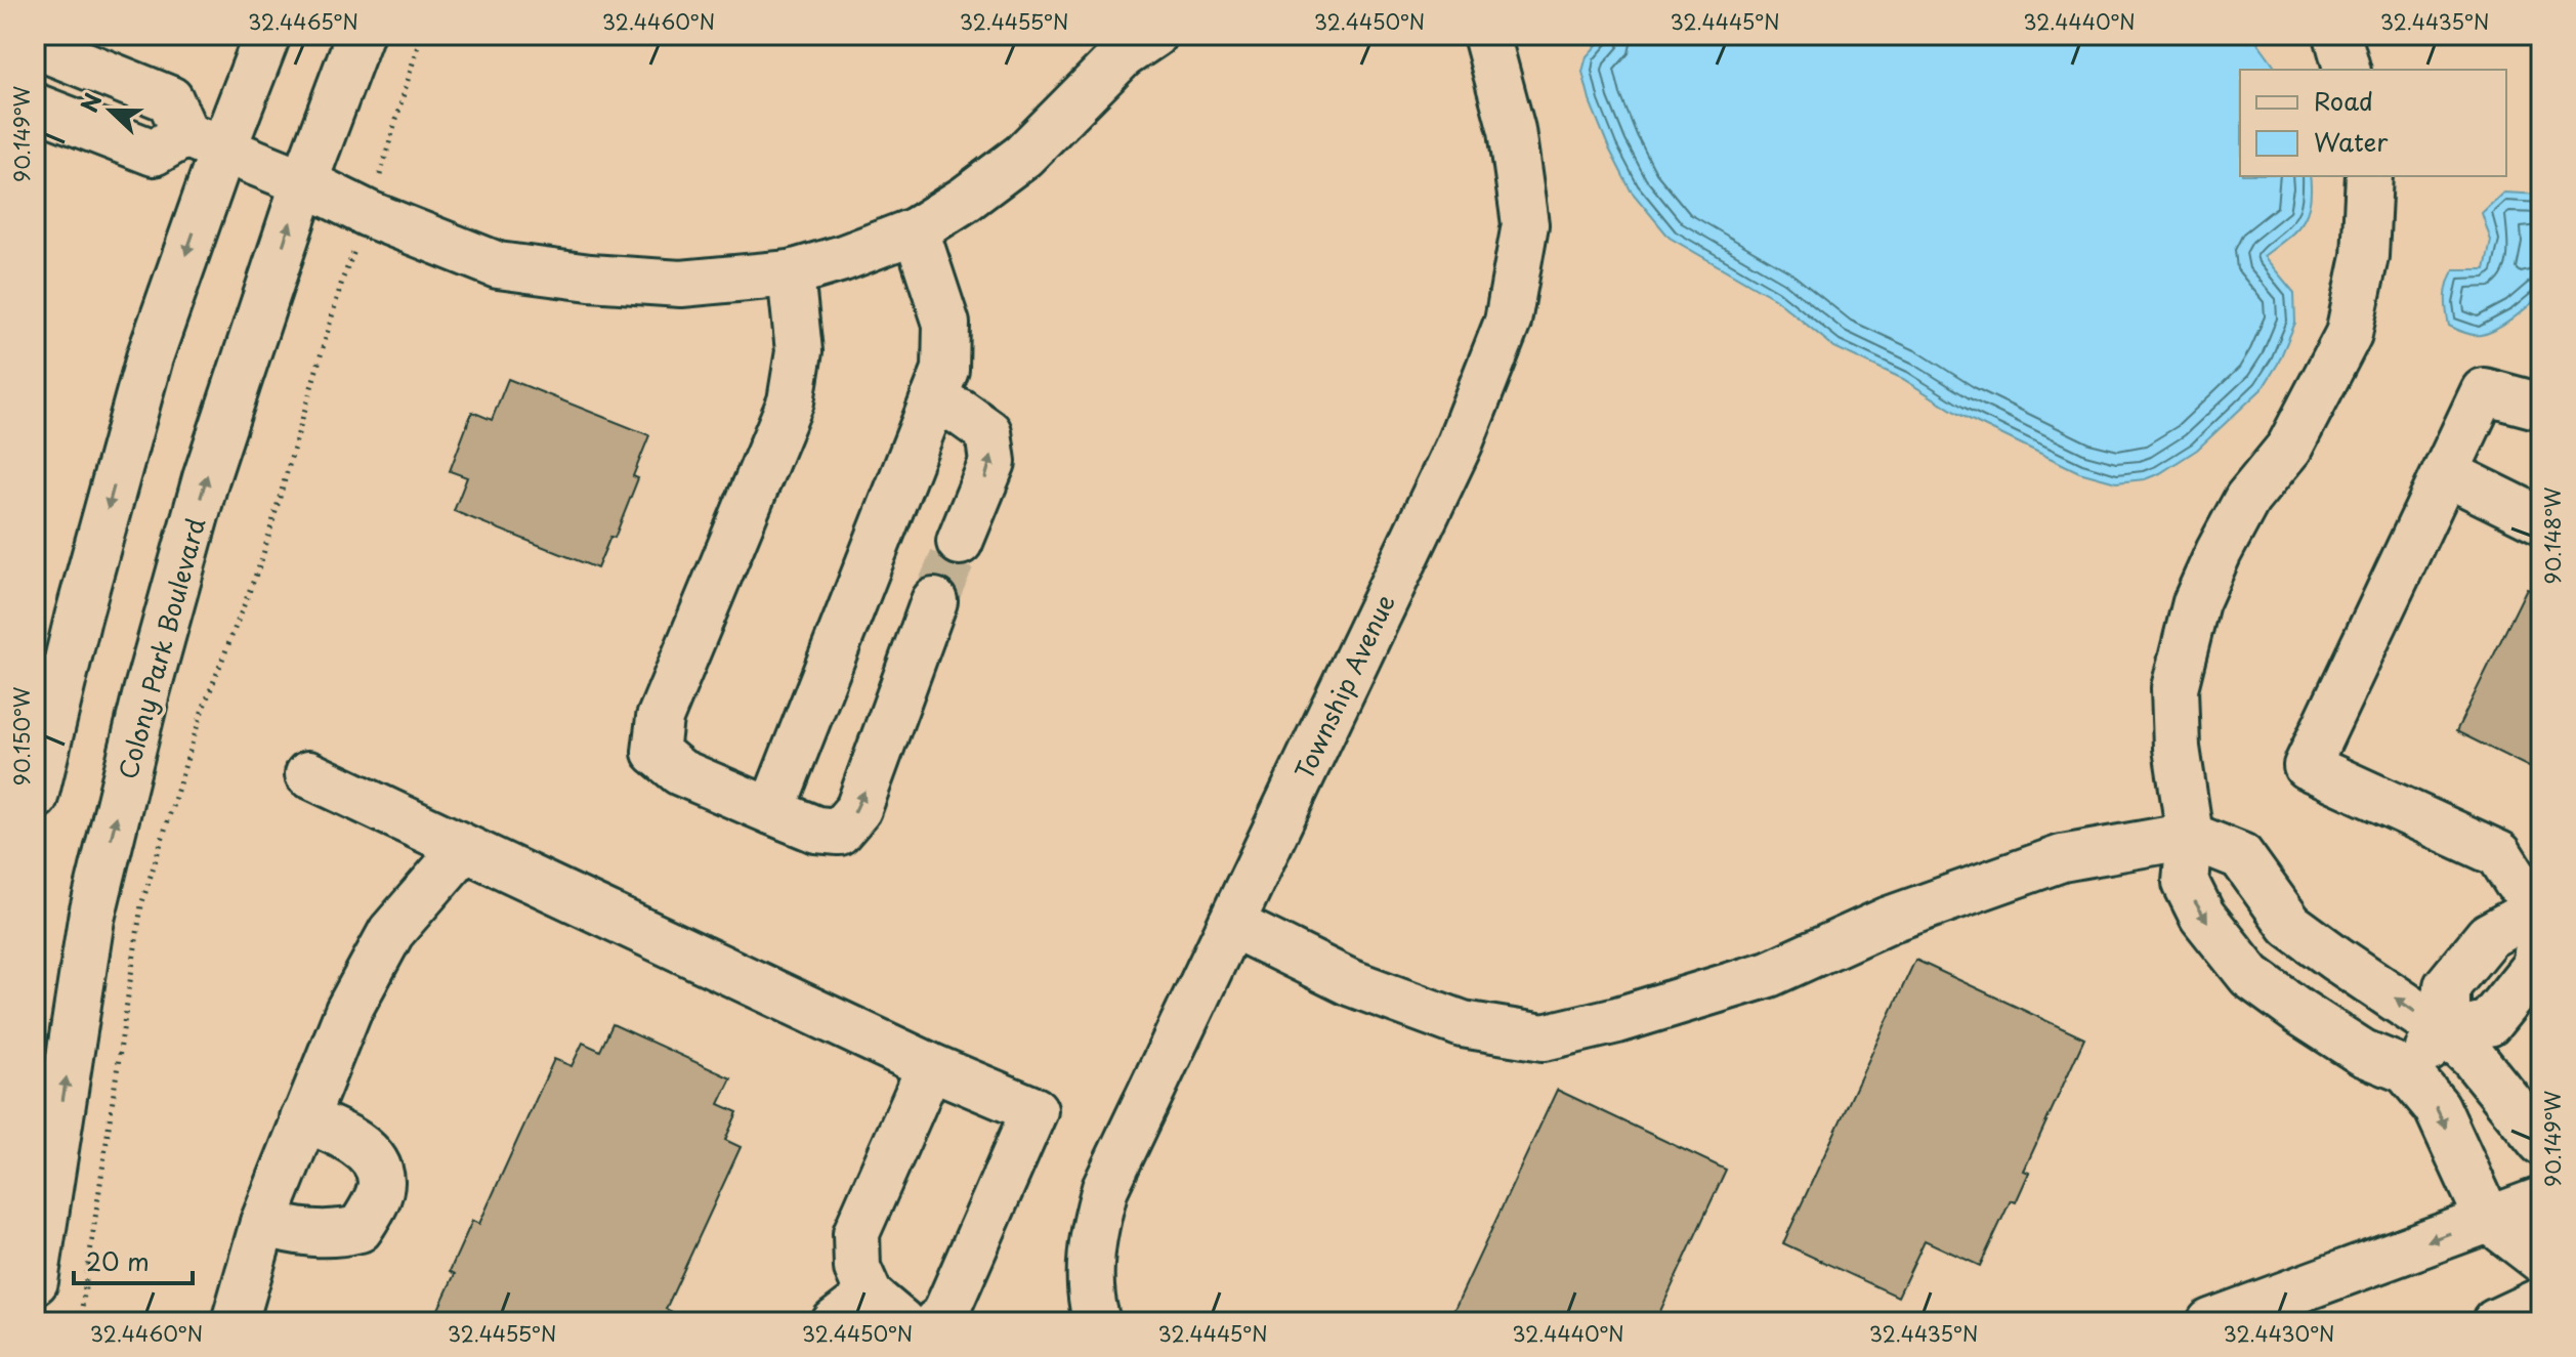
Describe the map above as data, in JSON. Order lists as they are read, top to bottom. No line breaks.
{"streets":{"street":["Colony Park Boulevard","Township Avenue"]},"legend":["Road","Water"],"scale_bar":"20 m","north":"left","coordinates":["32.4465°N","32.4460°N","32.4455°N","32.4450°N","32.4445°N","32.4440°N","32.4435°N","90.149°W","90.148°W","90.150°W","32.4430°N"]}
